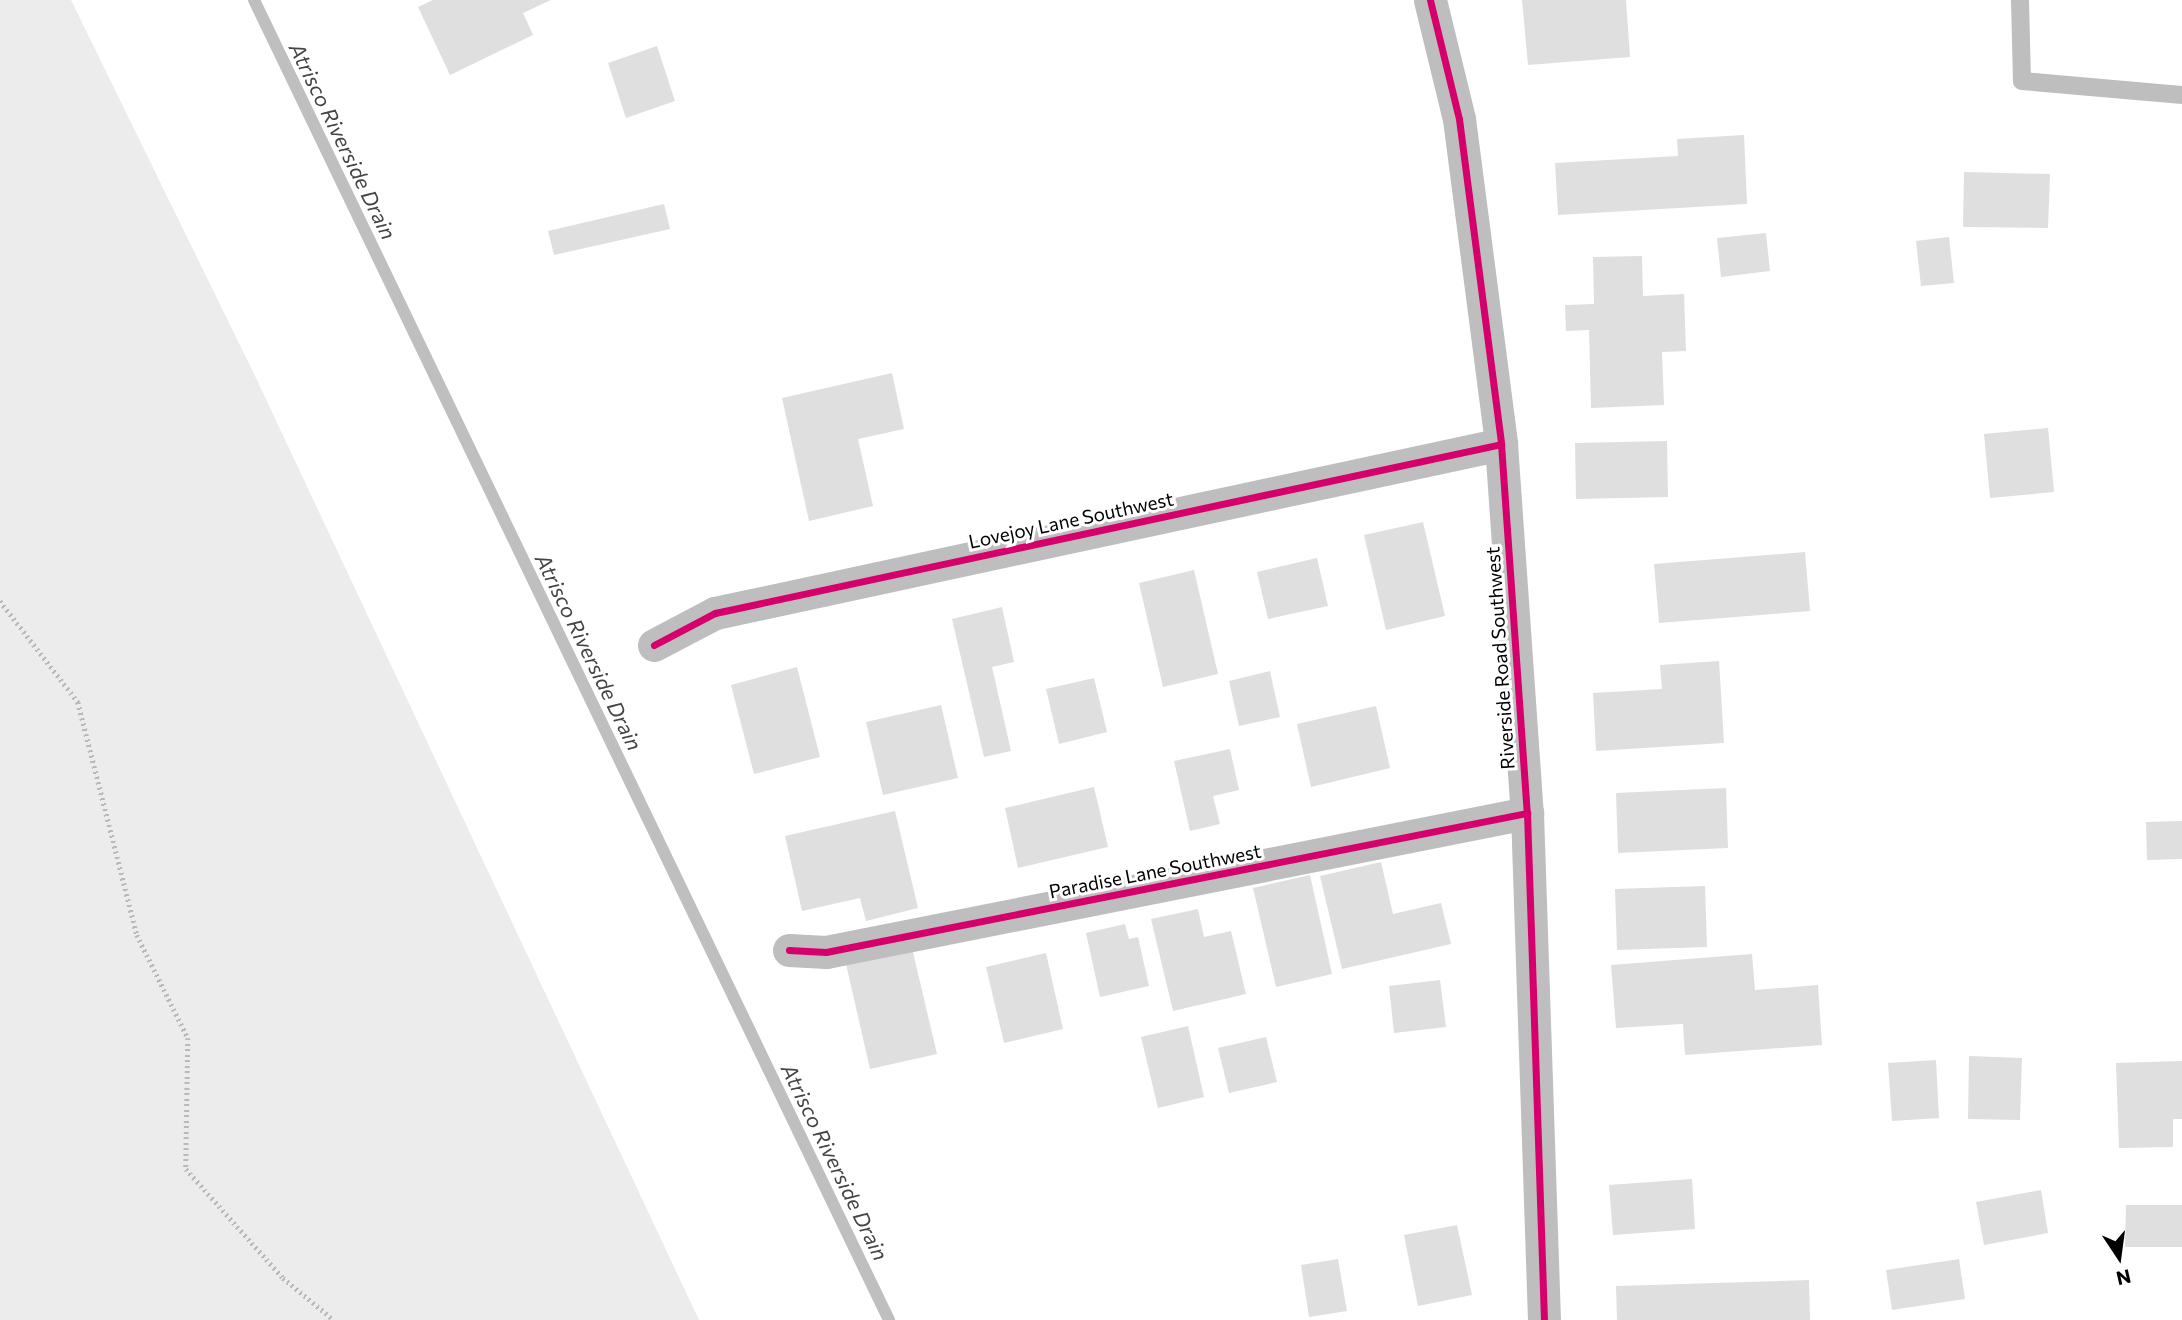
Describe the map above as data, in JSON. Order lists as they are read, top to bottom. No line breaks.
{"streets":{"street":["Lovejoy Lane Southwest","Riverside Road Southwest","Paradise Lane Southwest"]},"crossings":[["Lovejoy Lane Southwest","Riverside Road Southwest"],["Riverside Road Southwest","Paradise Lane Southwest"]],"water":["Atrisco Riverside Drain"],"north":"bottom"}
